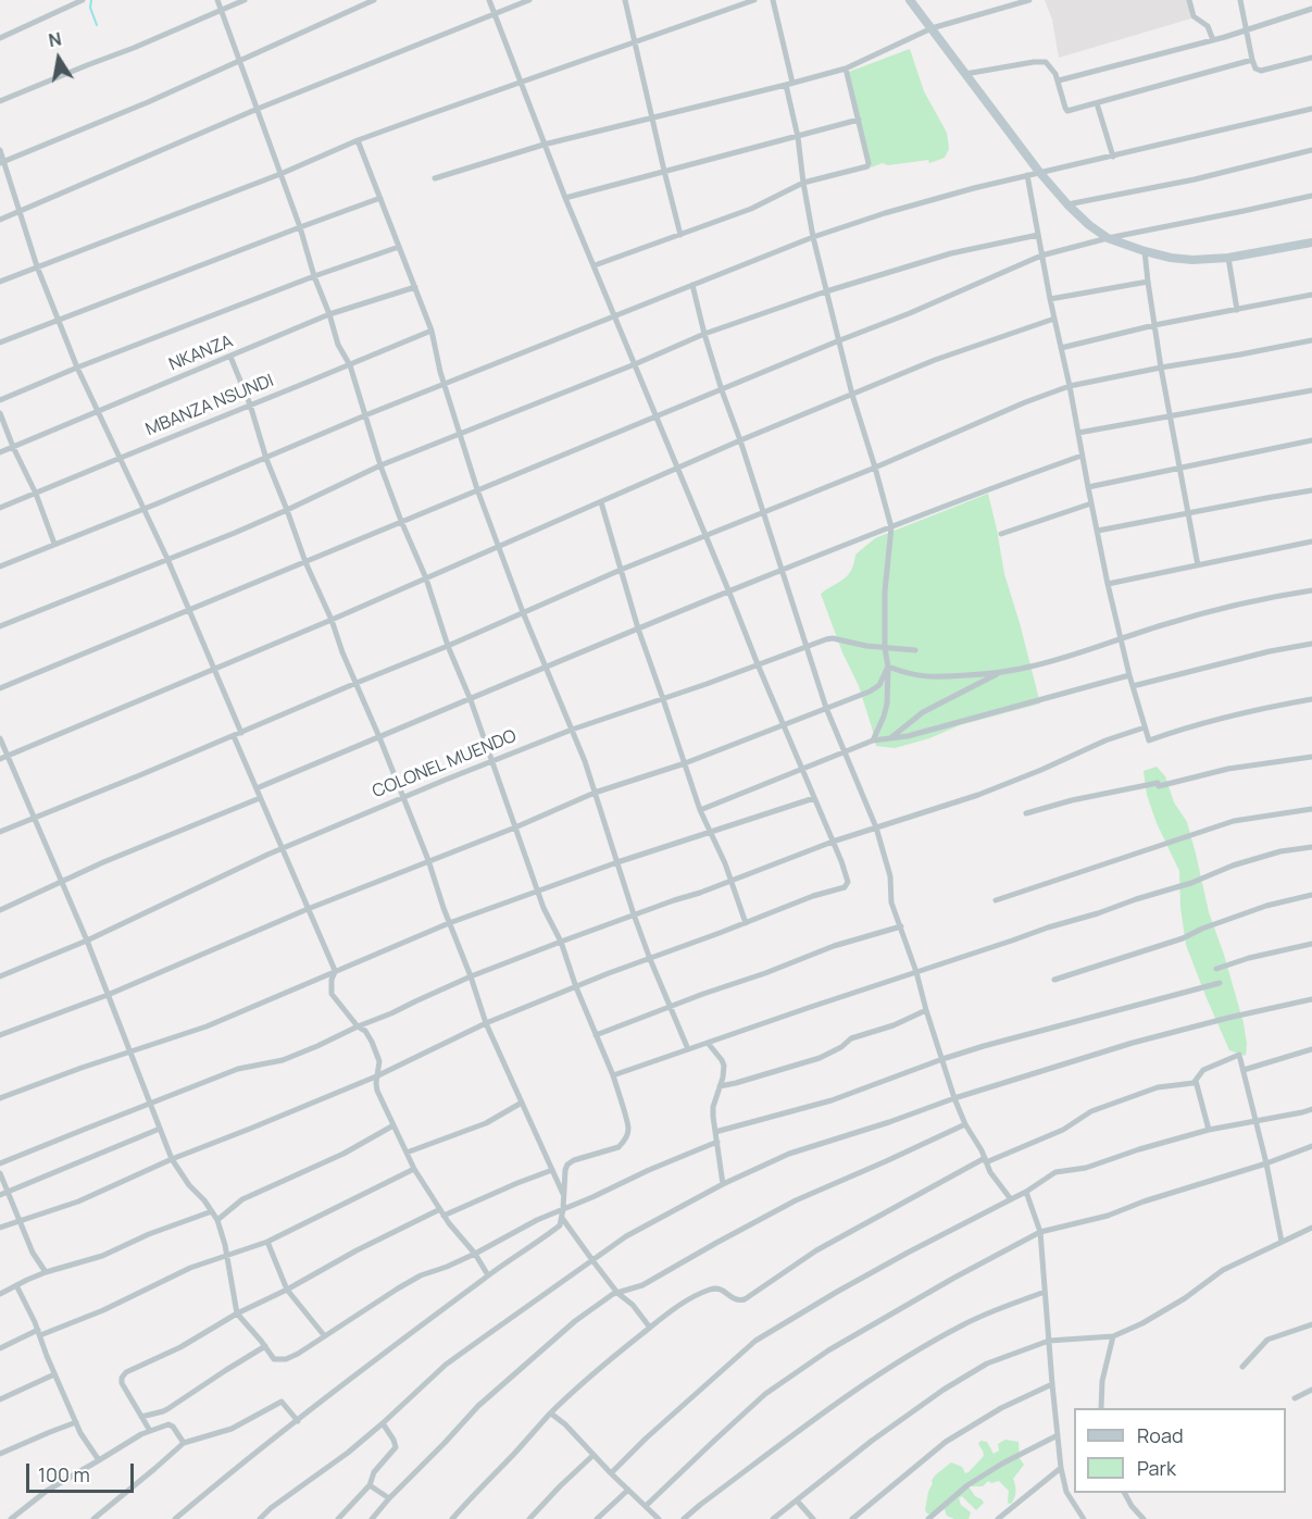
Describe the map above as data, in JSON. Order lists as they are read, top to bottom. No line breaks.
{"streets":{"street":["NKANZA","MBANZA NSUNDI","COLONEL MUENDO"]},"legend":["Road","Park"],"scale_bar":"100 m","north":"top"}
